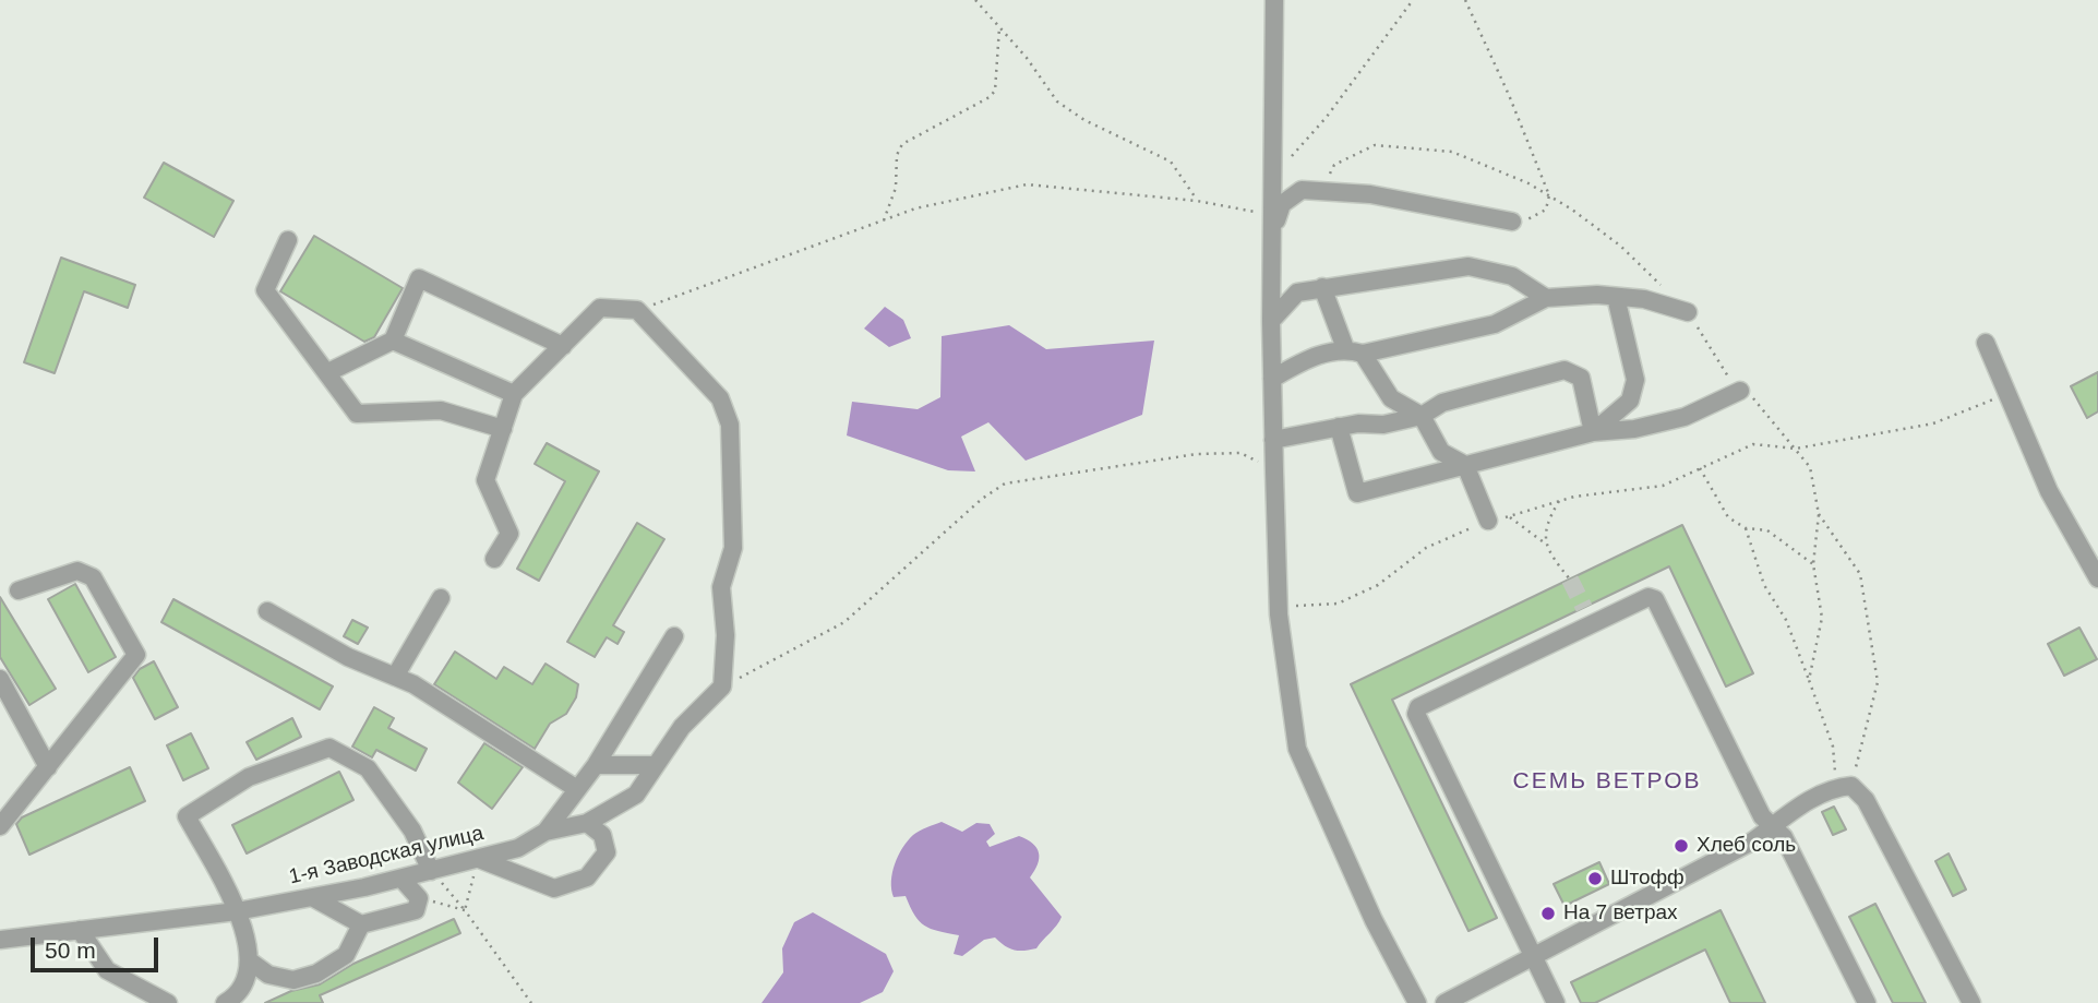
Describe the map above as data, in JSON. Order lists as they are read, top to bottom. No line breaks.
{"streets":{"street":["1-я Заводская улица"]},"districts":["СЕМЬ ВЕТРОВ"],"places":["Хлеб соль","Штофф","На 7 ветрах"],"scale_bar":"50 m"}
